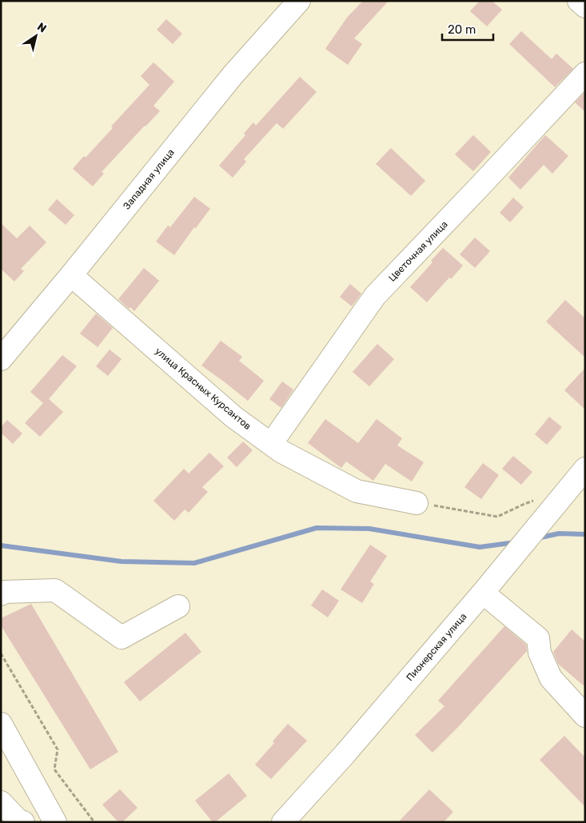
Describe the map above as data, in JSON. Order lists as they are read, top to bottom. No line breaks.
{"streets":{"street":["Западная улица","Цветочная улица","улица Красных Курсантов","Пионерская улица"]},"crossings":[["Западная улица","улица Красных Курсантов"],["Цветочная улица","улица Красных Курсантов"]],"scale_bar":"20 m","north":"top right"}
